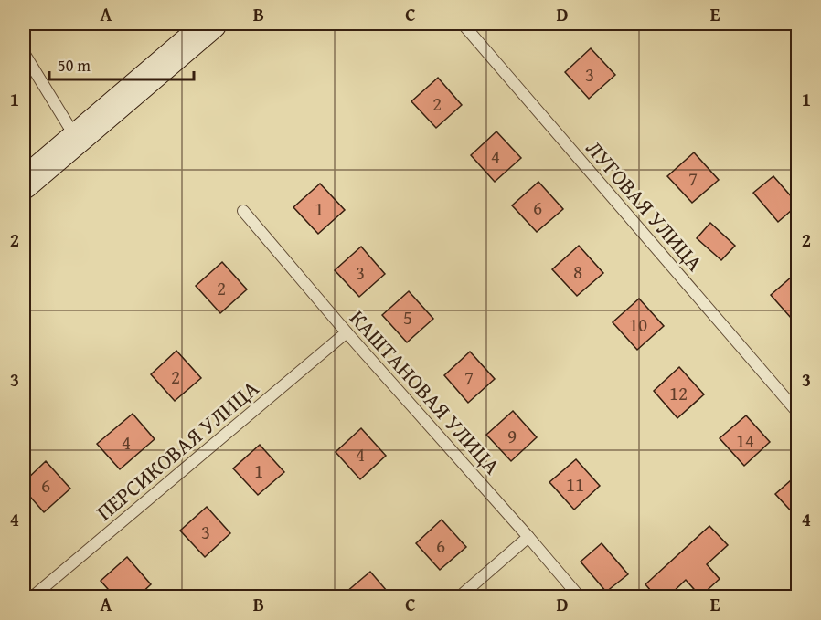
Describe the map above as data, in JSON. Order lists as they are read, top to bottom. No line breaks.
{"streets":{"lane":["ЛУГОВАЯ УЛИЦА","КАШТАНОВАЯ УЛИЦА","ПЕРСИКОВАЯ УЛИЦА"]},"crossings":[["КАШТАНОВАЯ УЛИЦА","ПЕРСИКОВАЯ УЛИЦА"]],"house_numbers":["3","2","4","7","6","1","8","3","2","5","10","2","7","12","9","14","4","4","1","11","6","3","6"],"scale_bar":"50 m","grid":{"columns":["A","B","C","D","E"],"rows":["1","2","3","4"]}}
